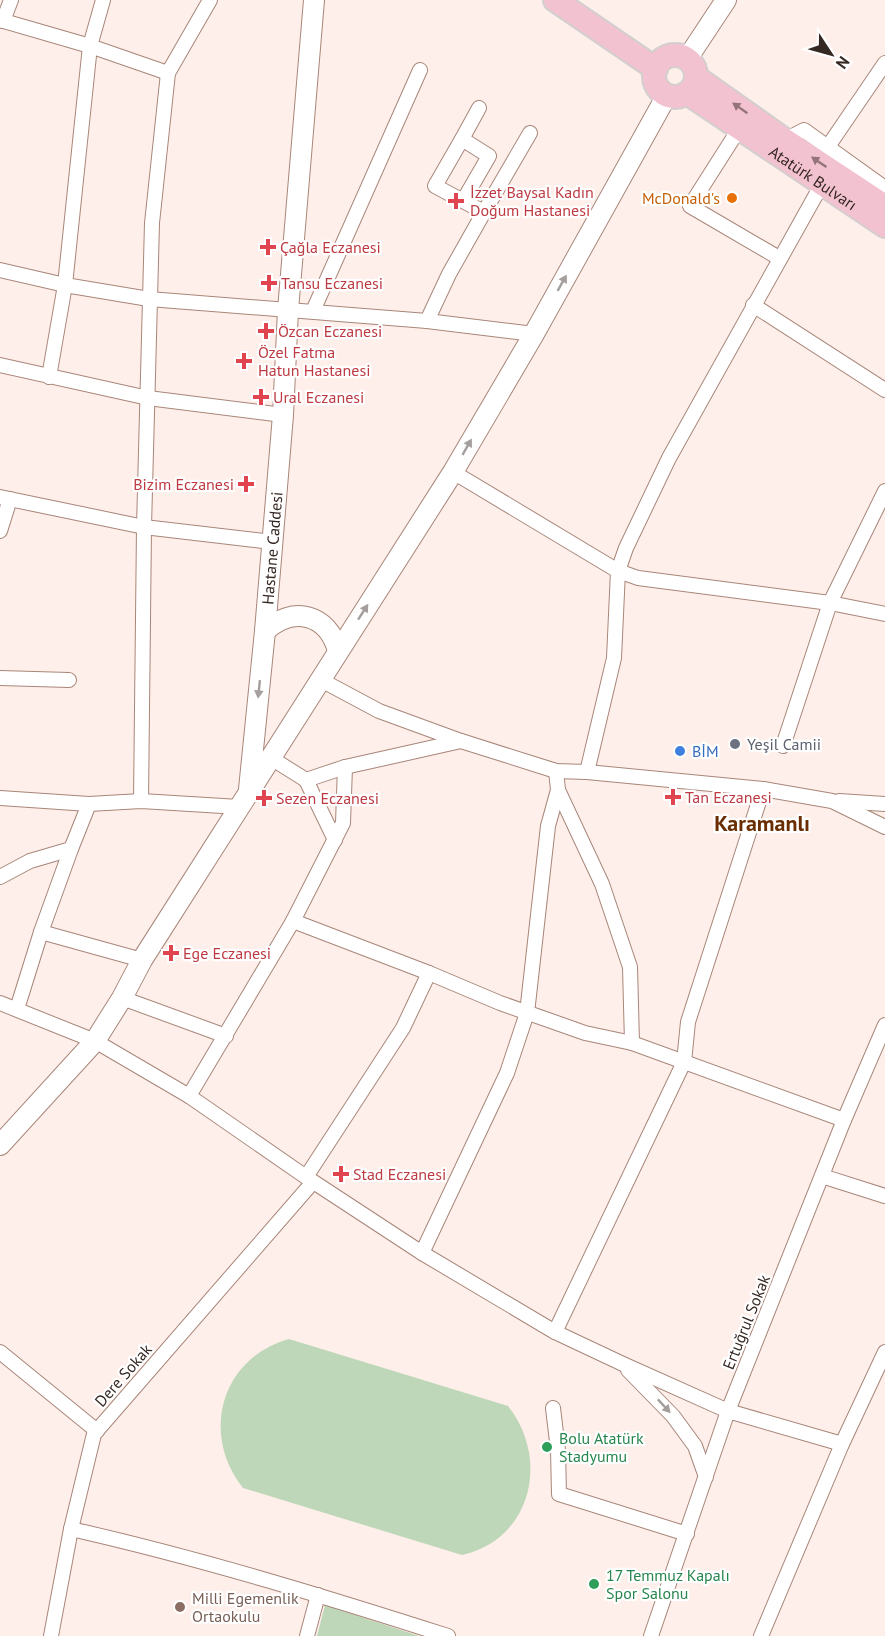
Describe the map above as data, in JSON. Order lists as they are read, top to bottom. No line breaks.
{"streets":{"main road":["Atatürk Bulvarı","Hastane Caddesi"],"street":["Ertuğrul Sokak","Dere Sokak"]},"districts":["Karamanlı"],"places":{"other":["McDonald's","Yeşil Camii","BİM","Bolu Atatürk Stadyumu","17 Temmuz Kapalı Spor Salonu","Milli Egemenlik Ortaokulu"],"health":["İzzet Baysal Kadın Doğum Hastanesi","Çağla Eczanesi","Tansu Eczanesi","Özcan Eczanesi","Özel Fatma Hatun Hastanesi","Ural Eczanesi","Bizim Eczanesi","Tan Eczanesi","Sezen Eczanesi","Ege Eczanesi","Stad Eczanesi"]},"north":"bottom right"}
